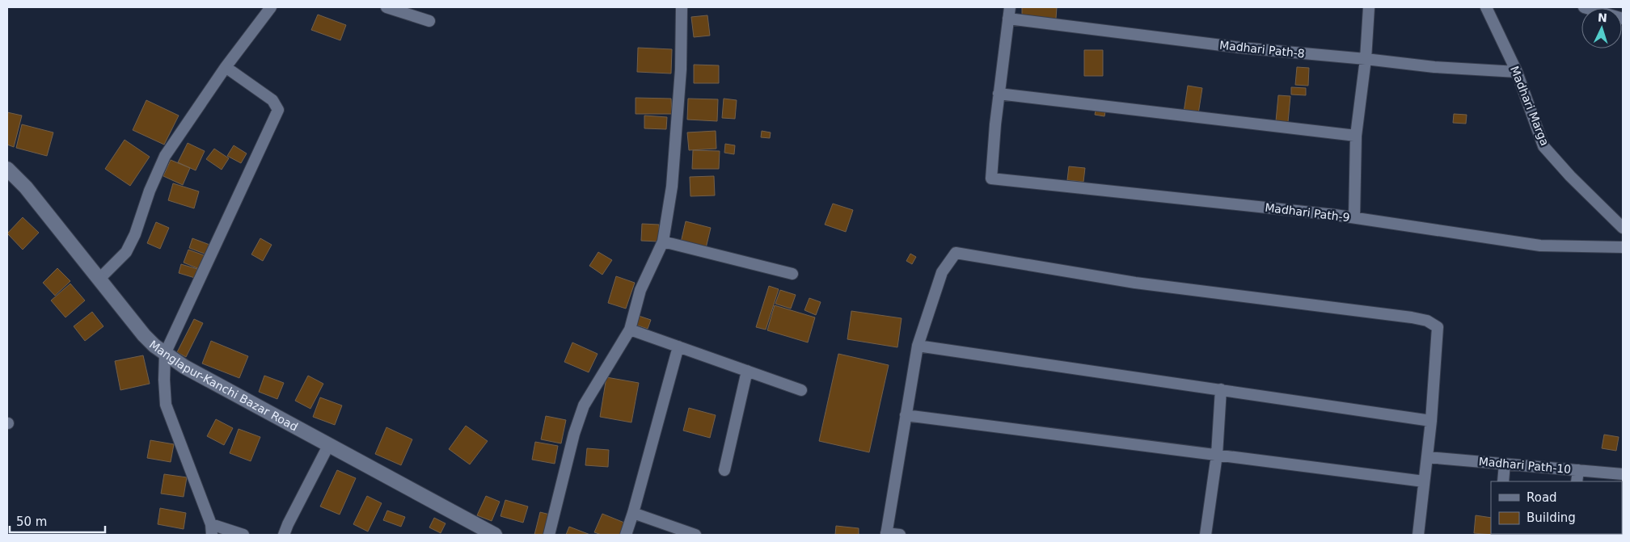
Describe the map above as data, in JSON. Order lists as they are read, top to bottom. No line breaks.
{"streets":{"street":["Madhari Path-8","Madhari Marga","Madhari Path-9","Manglapur-Kanchi Bazar Road","Madhari Path-10"]},"crossings":[["Madhari Path-8","Madhari Marga"]],"legend":["Road","Building"],"scale_bar":"50 m","north":"top"}
